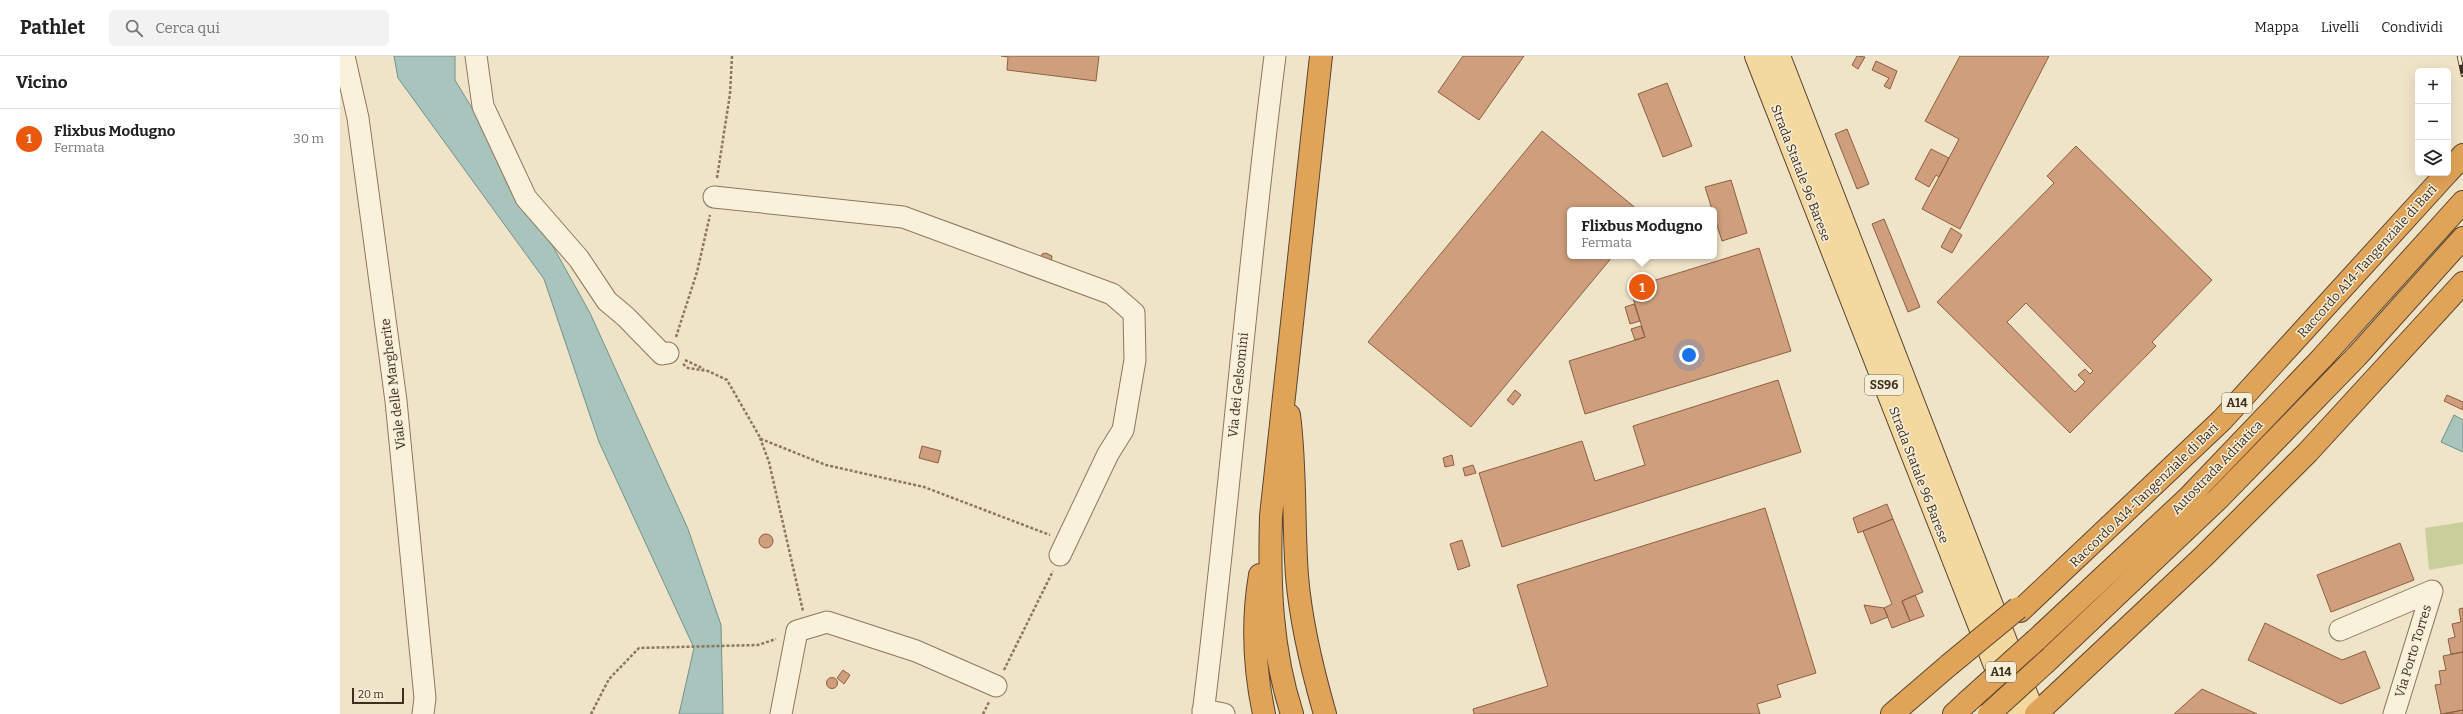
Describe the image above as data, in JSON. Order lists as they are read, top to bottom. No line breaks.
{"streets":{"highway":["Raccordo A14-Tangenziale di Bari","A14","Autostrada Adriatica"],"main road":["Strada Statale 96 Barese","SS96"],"street":["Viale delle Margherite","Via dei Gelsomini","Via Porto Torres"]},"scale_bar":"20 m","page":{"header":"Pathlet","search":"Cerca qui","nav":["Mappa","Livelli","Condividi"],"heading":"Vicino","map_buttons":["+","−"],"list":[{"mark":"1","name":"Flixbus Modugno","note":"Fermata","value":"30 m"}],"popup":["Flixbus Modugno","Fermata"],"pins":"1","scale":"20 m"}}
